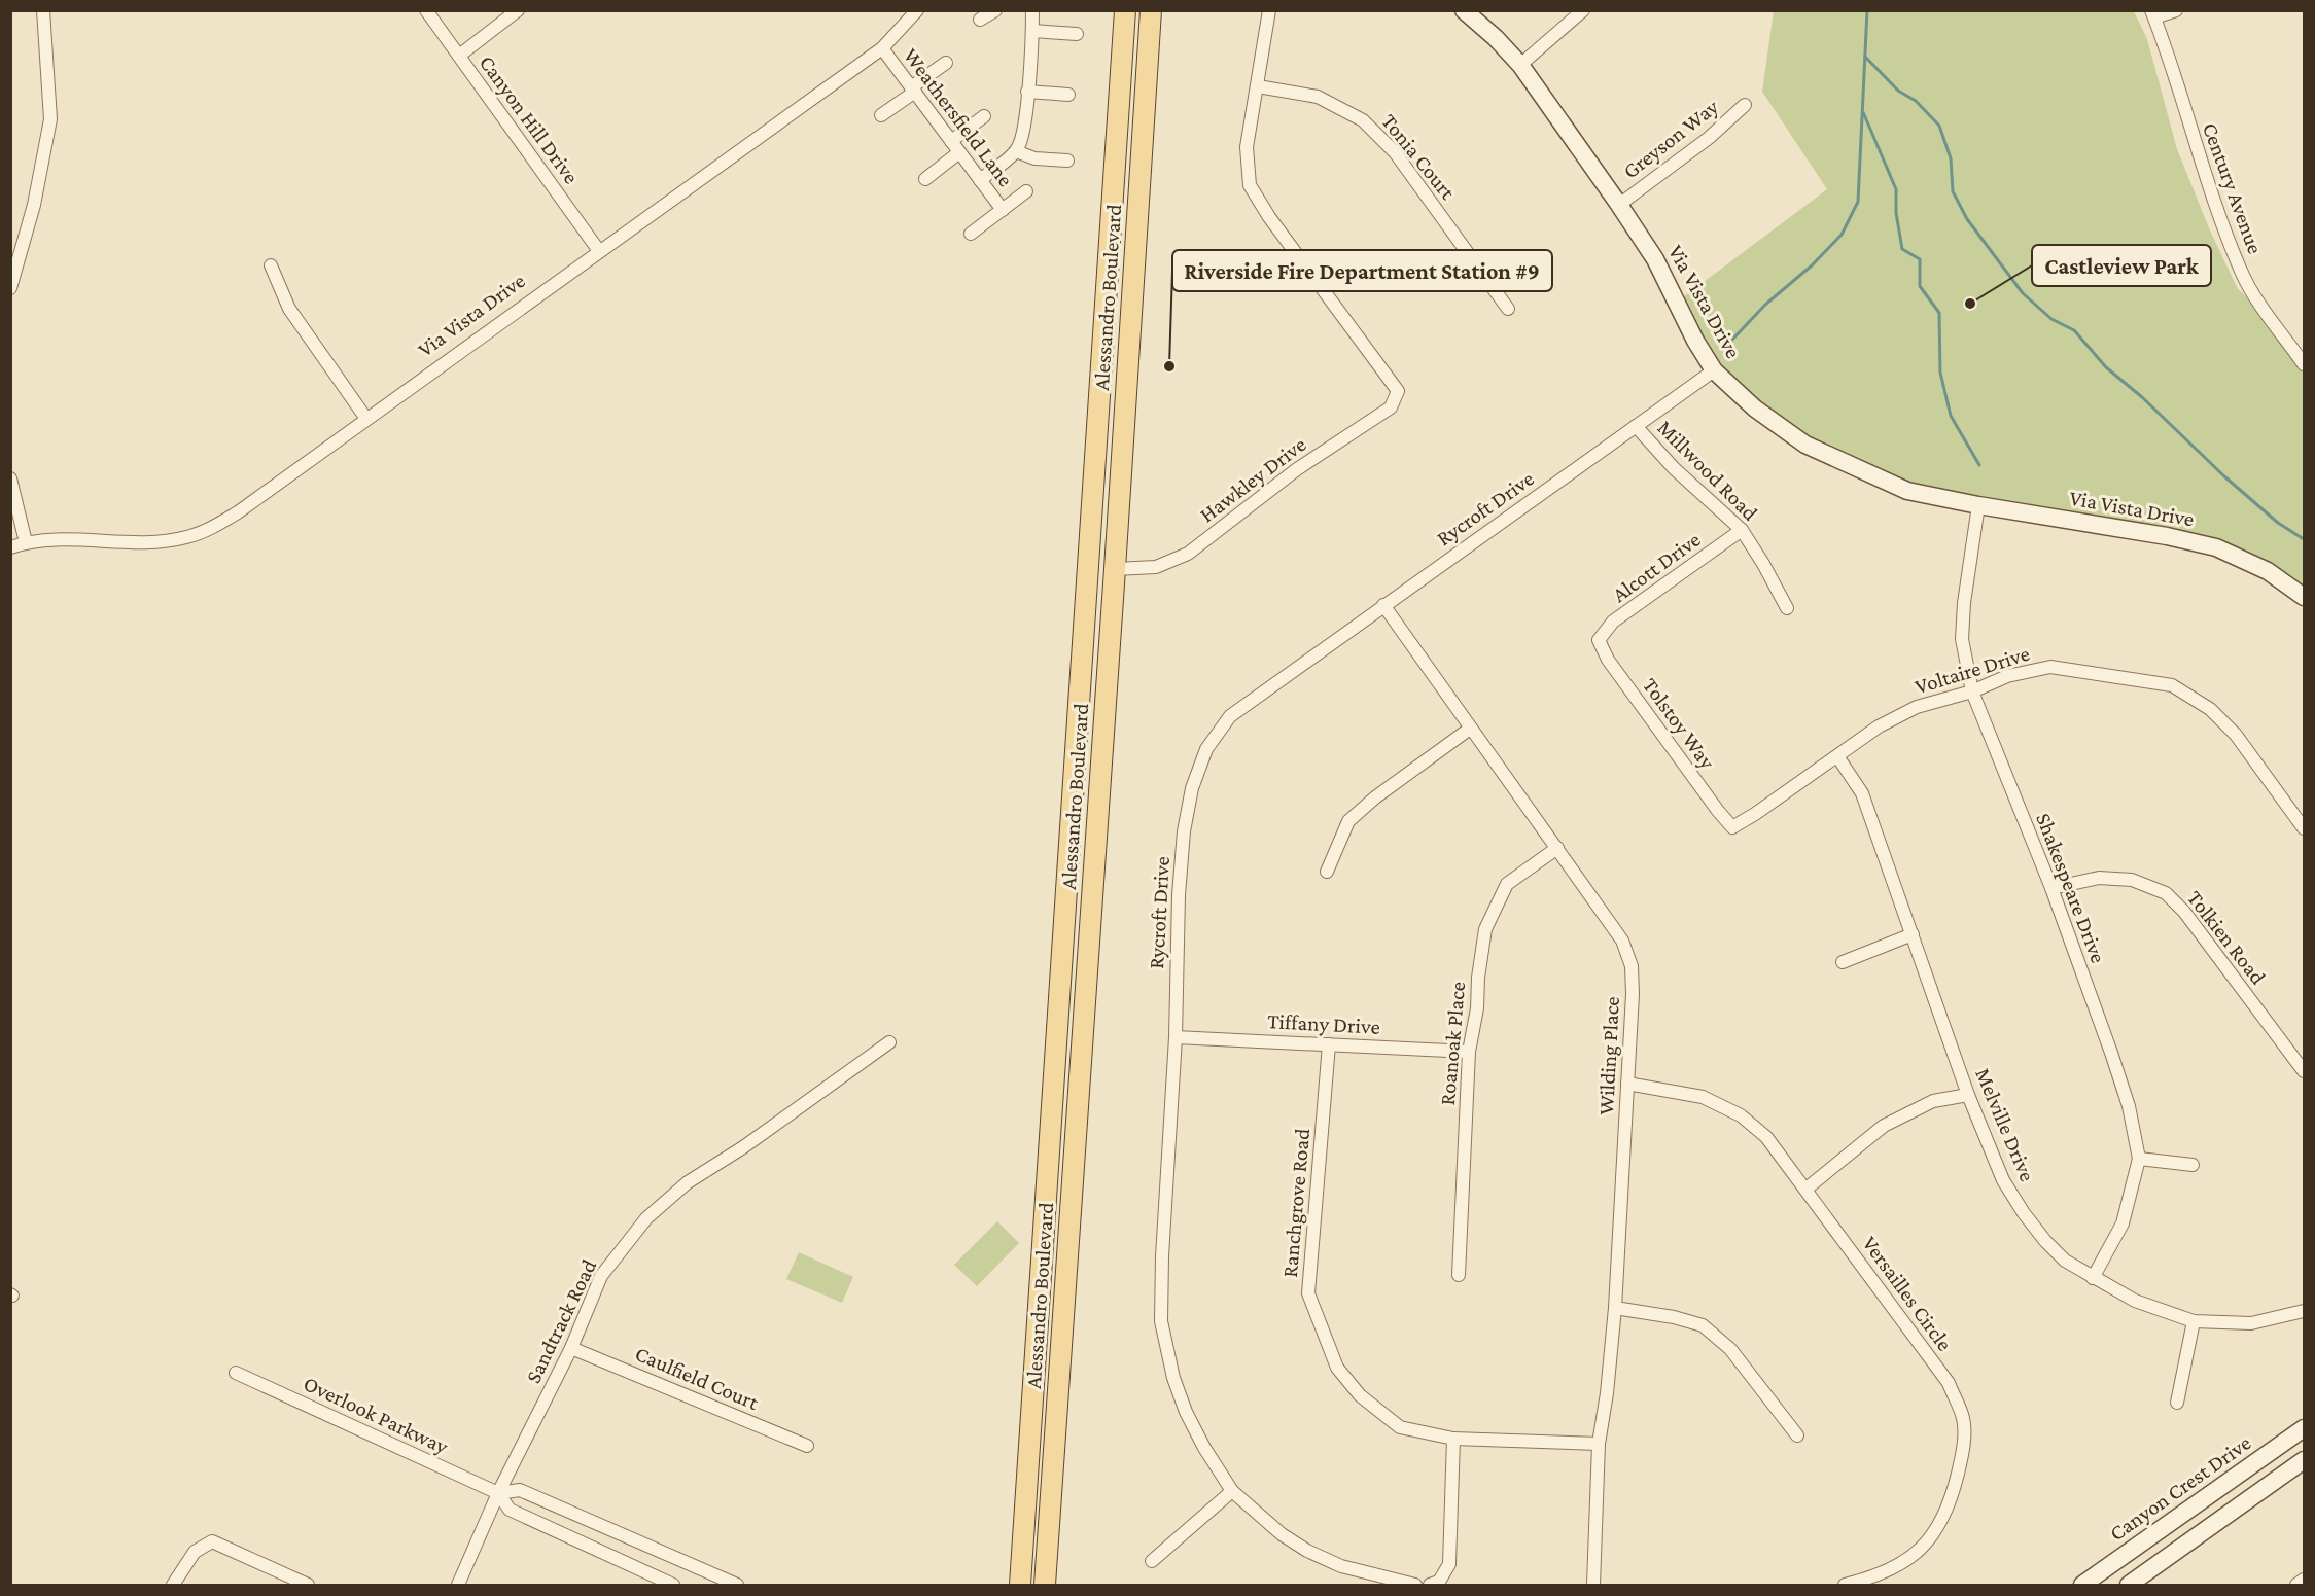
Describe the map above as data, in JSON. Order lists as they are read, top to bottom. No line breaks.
{"streets":{"main road":["Alessandro Boulevard"],"street":["Weathersfield Lane","Canyon Hill Drive","Greyson Way","Tonia Court","Century Avenue","Via Vista Drive","Millwood Road","Hawkley Drive","Rycroft Drive","Alcott Drive","Voltaire Drive","Tolstoy Way","Shakespeare Drive","Tolkien Road","Tiffany Drive","Roanoak Place","Wilding Place","Melville Drive","Ranchgrove Road","Versailles Circle","Sandtrack Road","Caulfield Court","Overlook Parkway","Canyon Crest Drive"]},"crossings":[["Weathersfield Lane","Via Vista Drive"],["Canyon Hill Drive","Via Vista Drive"],["Greyson Way","Via Vista Drive"],["Tonia Court","Hawkley Drive"],["Alessandro Boulevard","Hawkley Drive"],["Via Vista Drive","Rycroft Drive"],["Via Vista Drive","Shakespeare Drive"],["Millwood Road","Rycroft Drive"],["Millwood Road","Alcott Drive"],["Rycroft Drive","Tiffany Drive"],["Rycroft Drive","Wilding Place"],["Alcott Drive","Tolstoy Way"],["Voltaire Drive","Tolstoy Way"],["Voltaire Drive","Shakespeare Drive"],["Voltaire Drive","Melville Drive"],["Shakespeare Drive","Tolkien Road"],["Shakespeare Drive","Melville Drive"],["Tiffany Drive","Roanoak Place"],["Tiffany Drive","Ranchgrove Road"],["Roanoak Place","Wilding Place"],["Wilding Place","Ranchgrove Road"],["Wilding Place","Versailles Circle"],["Sandtrack Road","Caulfield Court"],["Sandtrack Road","Overlook Parkway"]],"places":["Castleview Park","Riverside Fire Department Station #9"]}
